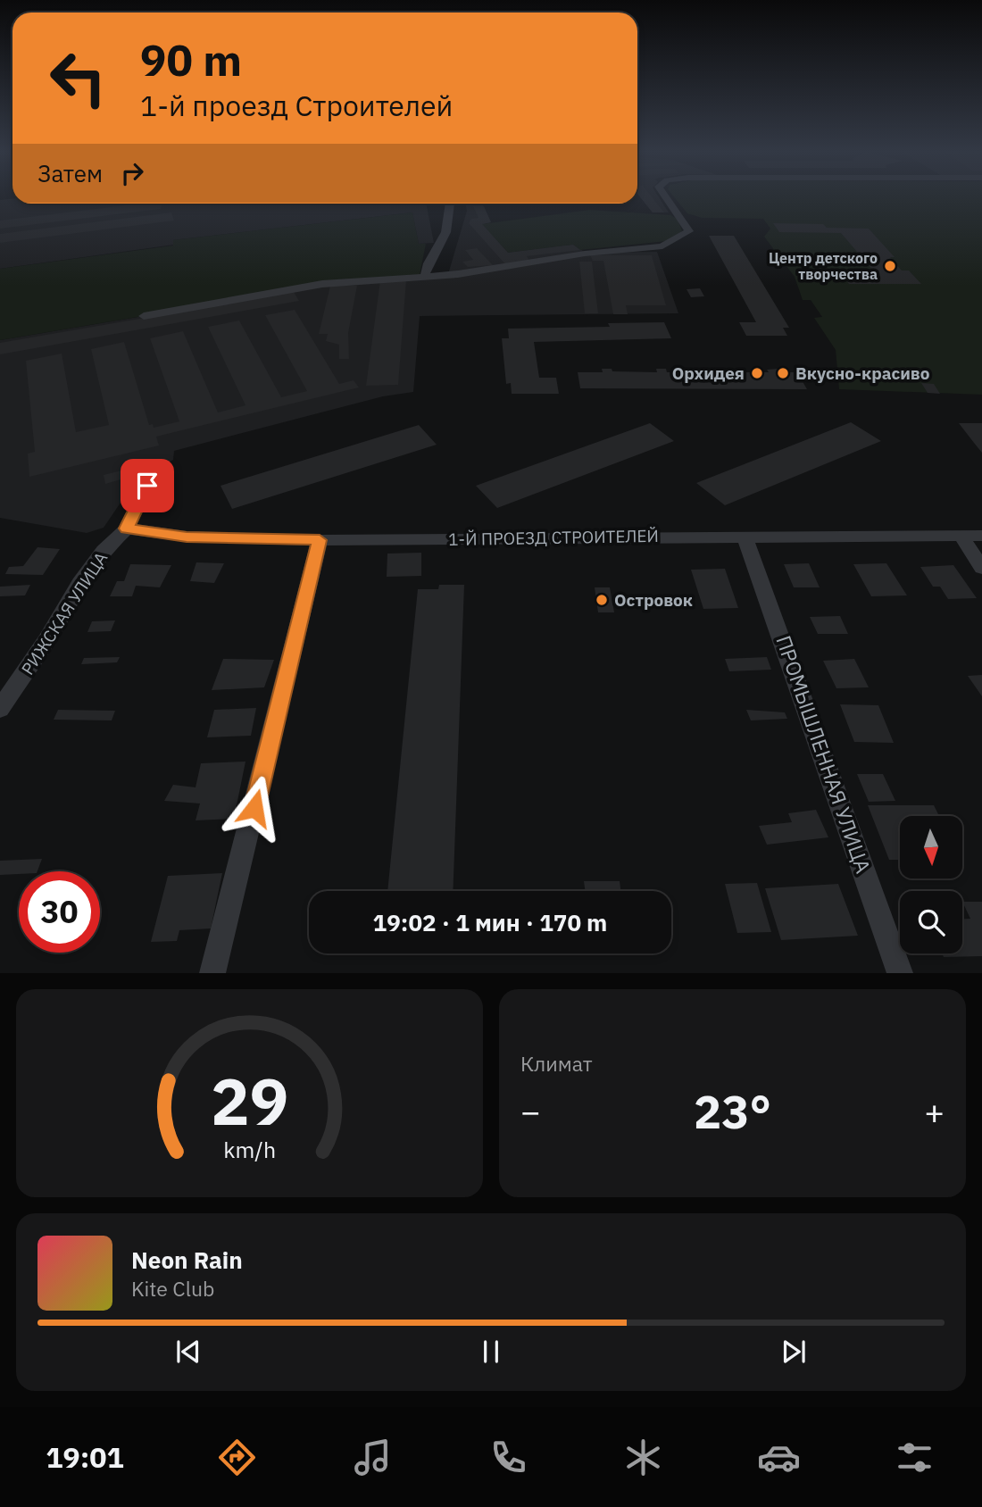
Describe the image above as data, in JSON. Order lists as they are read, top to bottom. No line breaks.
{"streets":{"street":["1-Й ПРОЕЗД СТРОИТЕЛЕЙ","РИЖСКАЯ УЛИЦА","ПРОМЫШЛЕННАЯ УЛИЦА"]},"crossings":[["1-Й ПРОЕЗД СТРОИТЕЛЕЙ","РИЖСКАЯ УЛИЦА"],["1-Й ПРОЕЗД СТРОИТЕЛЕЙ","ПРОМЫШЛЕННАЯ УЛИЦА"]],"places":["Центр детского творчества","Орхидея","Вкусно-красиво","Островок"],"north":"bottom","page":{"turn":["90 m","1-й проезд Строителей"],"then":"Затем","limit":"30","trip":"19:02 · 1 мин · 170 m","tile":"Климат","heat":["−","23°","+"],"song":["Neon Rain","Kite Club"],"tabs":"19:01","gauge":["29","km/h"]}}
